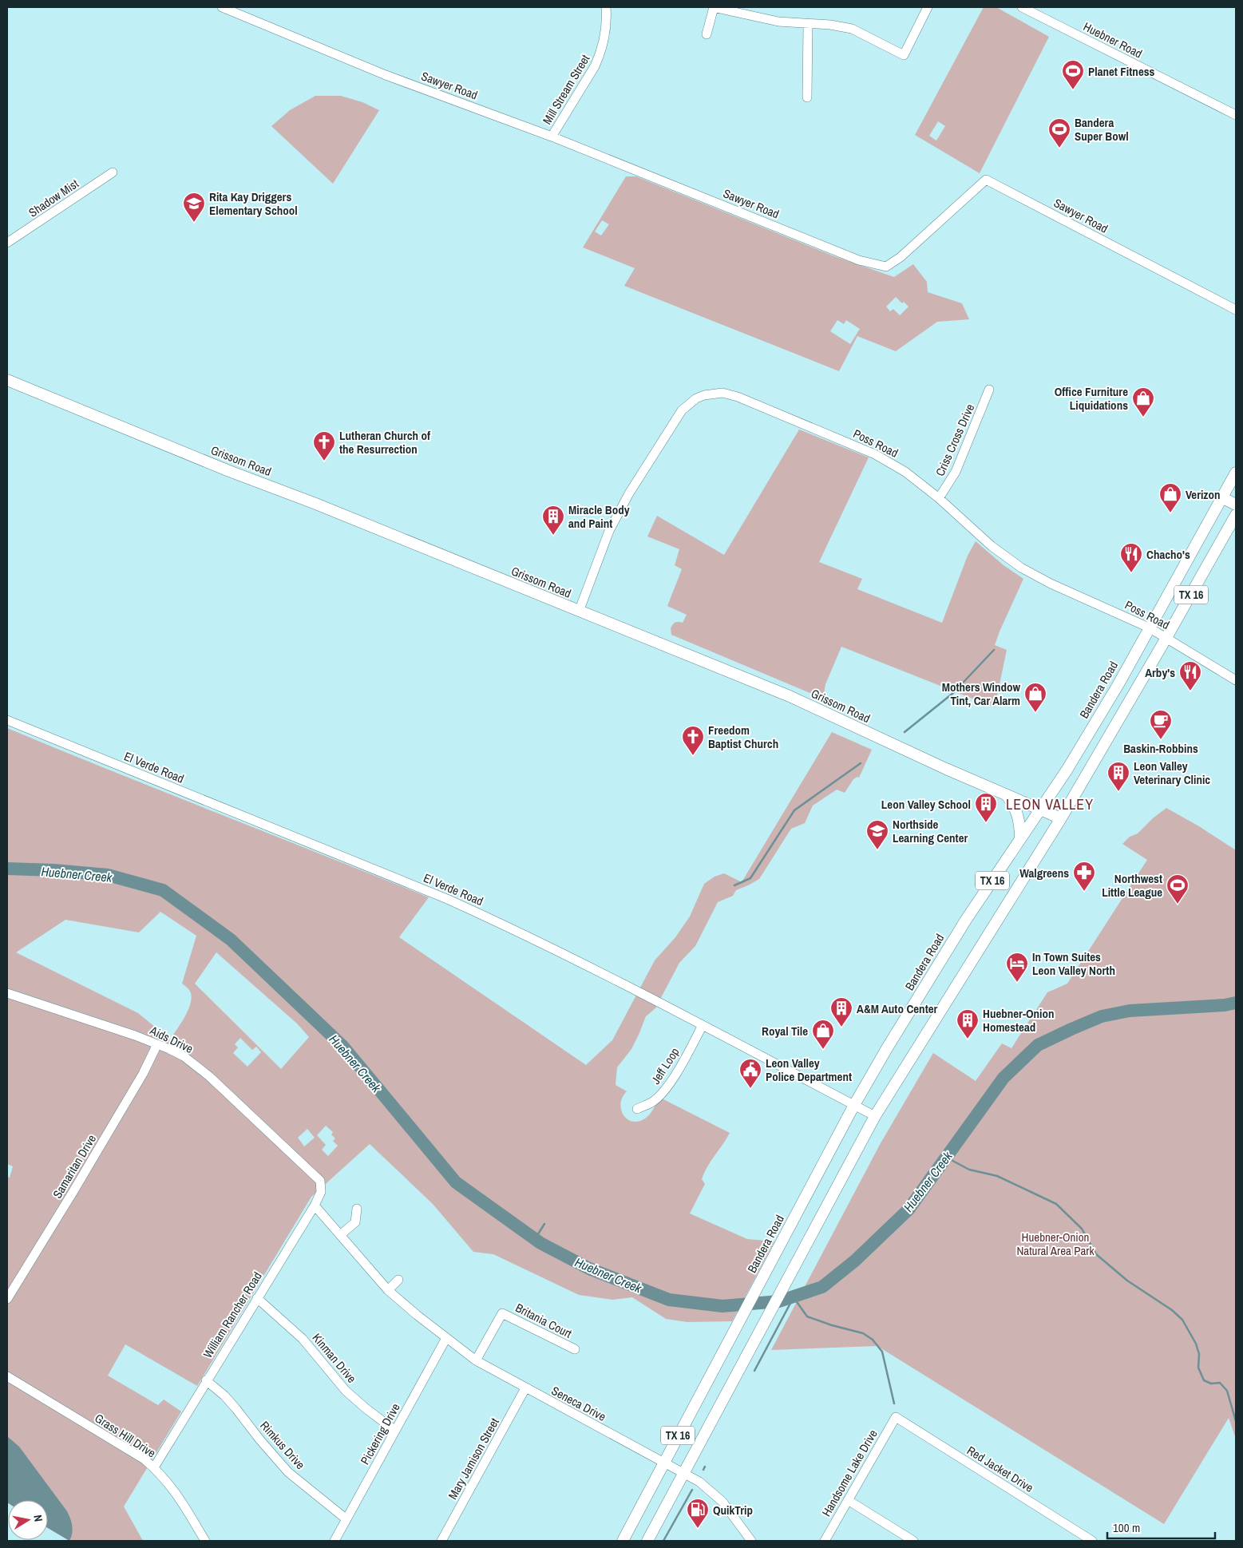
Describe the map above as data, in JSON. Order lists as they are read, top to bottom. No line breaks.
{"streets":{"main road":["Grissom Road","TX 16","Bandera Road"],"street":["Huebner Road","Sawyer Road","Mill Stream Street","Shadow Mist","Criss Cross Drive","Poss Road","El Verde Road","Aids Drive","Jeff Loop","Samaritan Drive","William Rancher Road","Britania Court","Kinman Drive","Seneca Drive","Pickering Drive","Grass Hill Drive","Rimkus Drive","Mary Jamison Street","Red Jacket Drive","Handsome Lake Drive"]},"crossings":[["Sawyer Road","Mill Stream Street"],["Criss Cross Drive","Poss Road"],["Poss Road","Grissom Road"],["Poss Road","TX 16"],["Poss Road","Bandera Road"],["Grissom Road","TX 16"],["Grissom Road","Bandera Road"],["TX 16","El Verde Road"],["TX 16","Seneca Drive"],["Bandera Road","El Verde Road"],["Bandera Road","Seneca Drive"],["El Verde Road","Jeff Loop"],["Aids Drive","Samaritan Drive"],["Aids Drive","William Rancher Road"],["William Rancher Road","Kinman Drive"],["William Rancher Road","Seneca Drive"],["William Rancher Road","Grass Hill Drive"],["William Rancher Road","Rimkus Drive"],["Britania Court","Seneca Drive"],["Kinman Drive","Pickering Drive"],["Seneca Drive","Pickering Drive"],["Seneca Drive","Mary Jamison Street"],["Pickering Drive","Rimkus Drive"],["Red Jacket Drive","Handsome Lake Drive"]],"districts":["LEON VALLEY"],"water":["Huebner Creek"],"parks":["Huebner-Onion Natural Area Park"],"places":{"sports":["Planet Fitness","Bandera Super Bowl","Northwest Little League"],"school or university":["Rita Kay Driggers Elementary School","Northside Learning Center"],"shop":["Office Furniture Liquidations","Verizon","Mothers Window Tint, Car Alarm","Royal Tile"],"church":["Lutheran Church of the Resurrection","Freedom Baptist Church"],"building":["Miracle Body and Paint","Leon Valley Veterinary Clinic","Leon Valley School","A&M Auto Center","Huebner-Onion Homestead"],"restaurant":["Chacho's","Arby's"],"cafe":["Baskin-Robbins"],"pharmacy":["Walgreens"],"hotel":["In Town Suites Leon Valley North"],"public building":["Leon Valley Police Department"],"fuel station":["QuikTrip"]},"scale_bar":"100 m","north":"right"}
